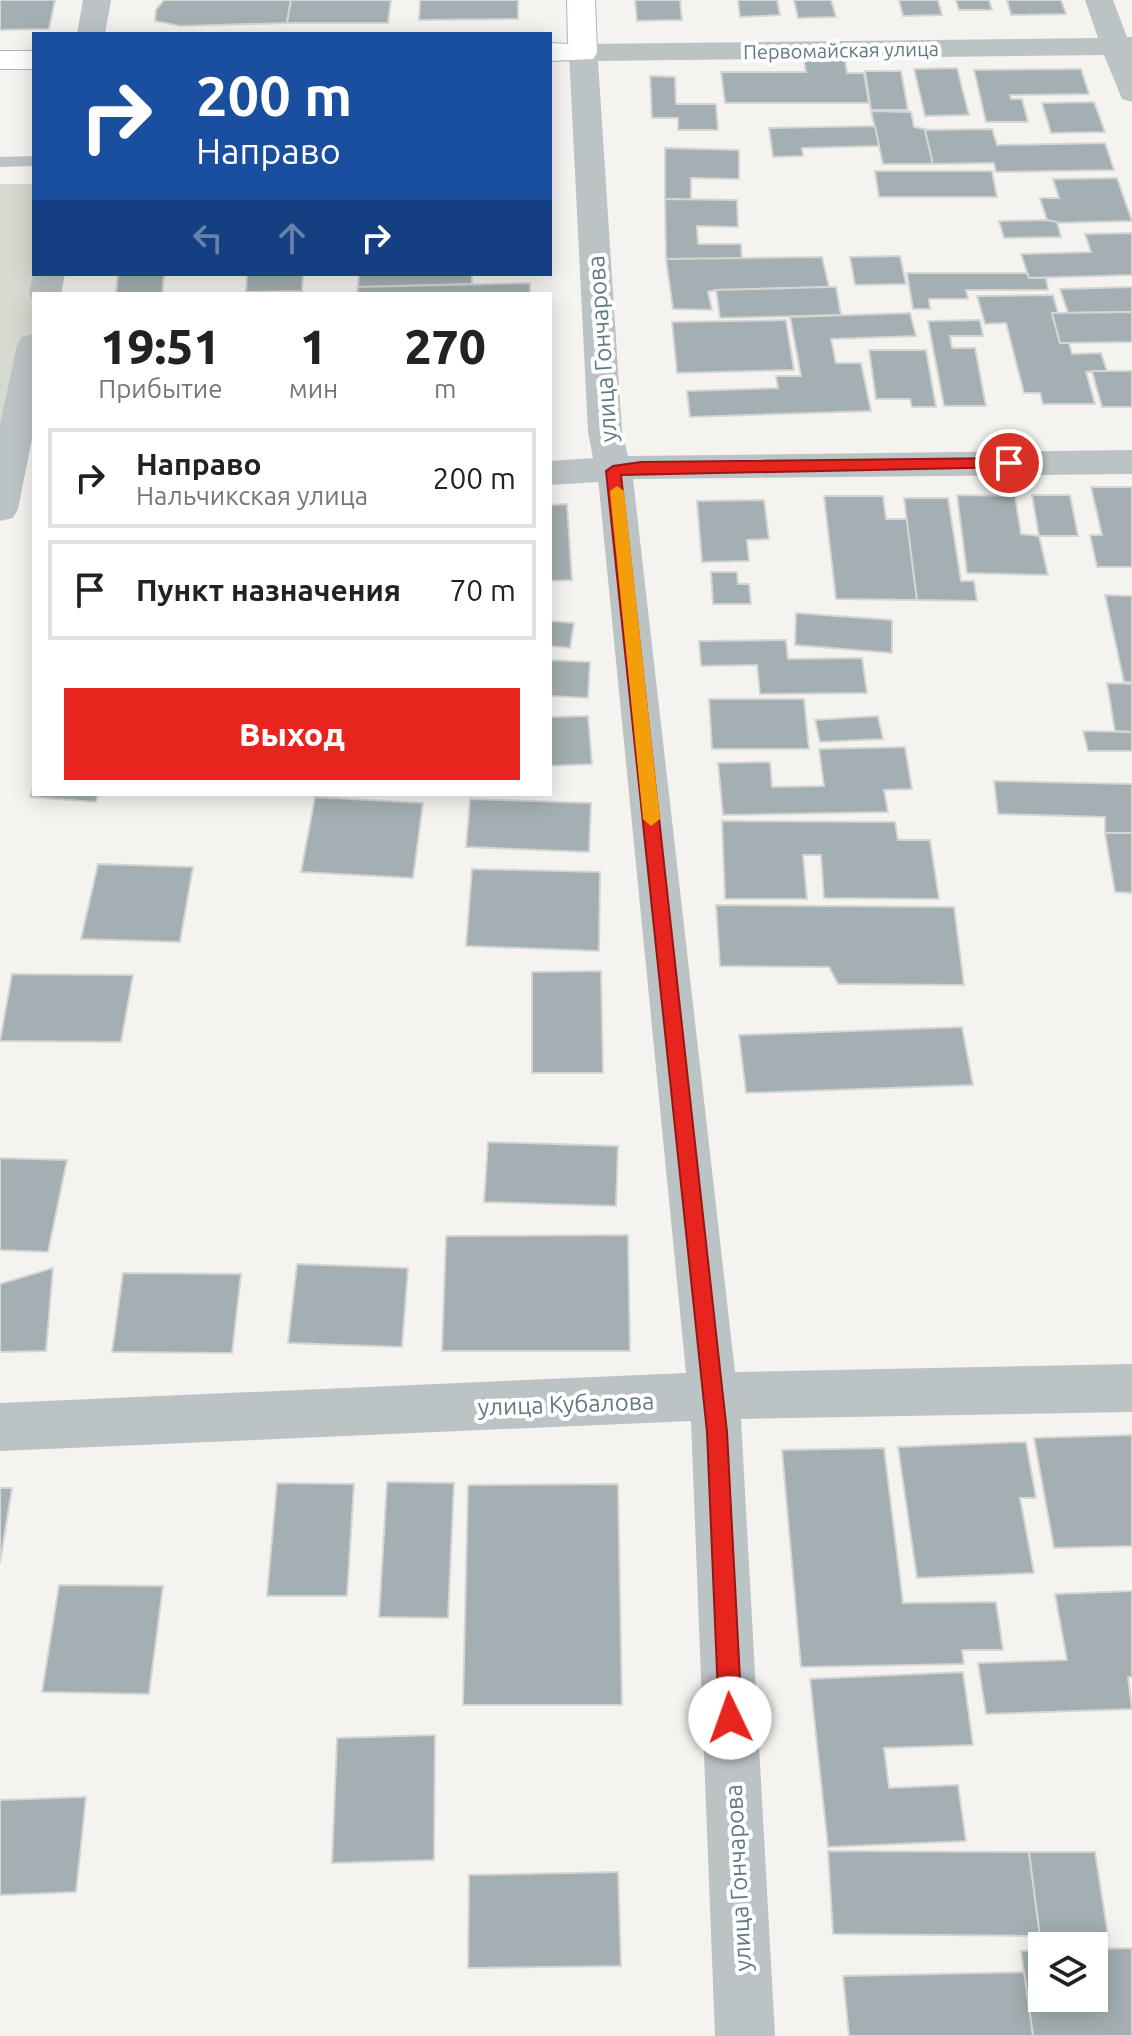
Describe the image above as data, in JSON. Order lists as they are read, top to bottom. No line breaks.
{"streets":{"street":["Первомайская улица","улица Гончарова","улица Кубалова"]},"crossings":[["Первомайская улица","улица Гончарова"],["улица Гончарова","улица Кубалова"]],"page":{"turn":["200 m","Направо"],"eta":["19:51","Прибытие","1","мин","270","m"],"list":[{"name":"Направо","note":"Нальчикская улица","value":"200 m"},{"name":"Пункт назначения","value":"70 m"}],"buttons":"Выход"}}
